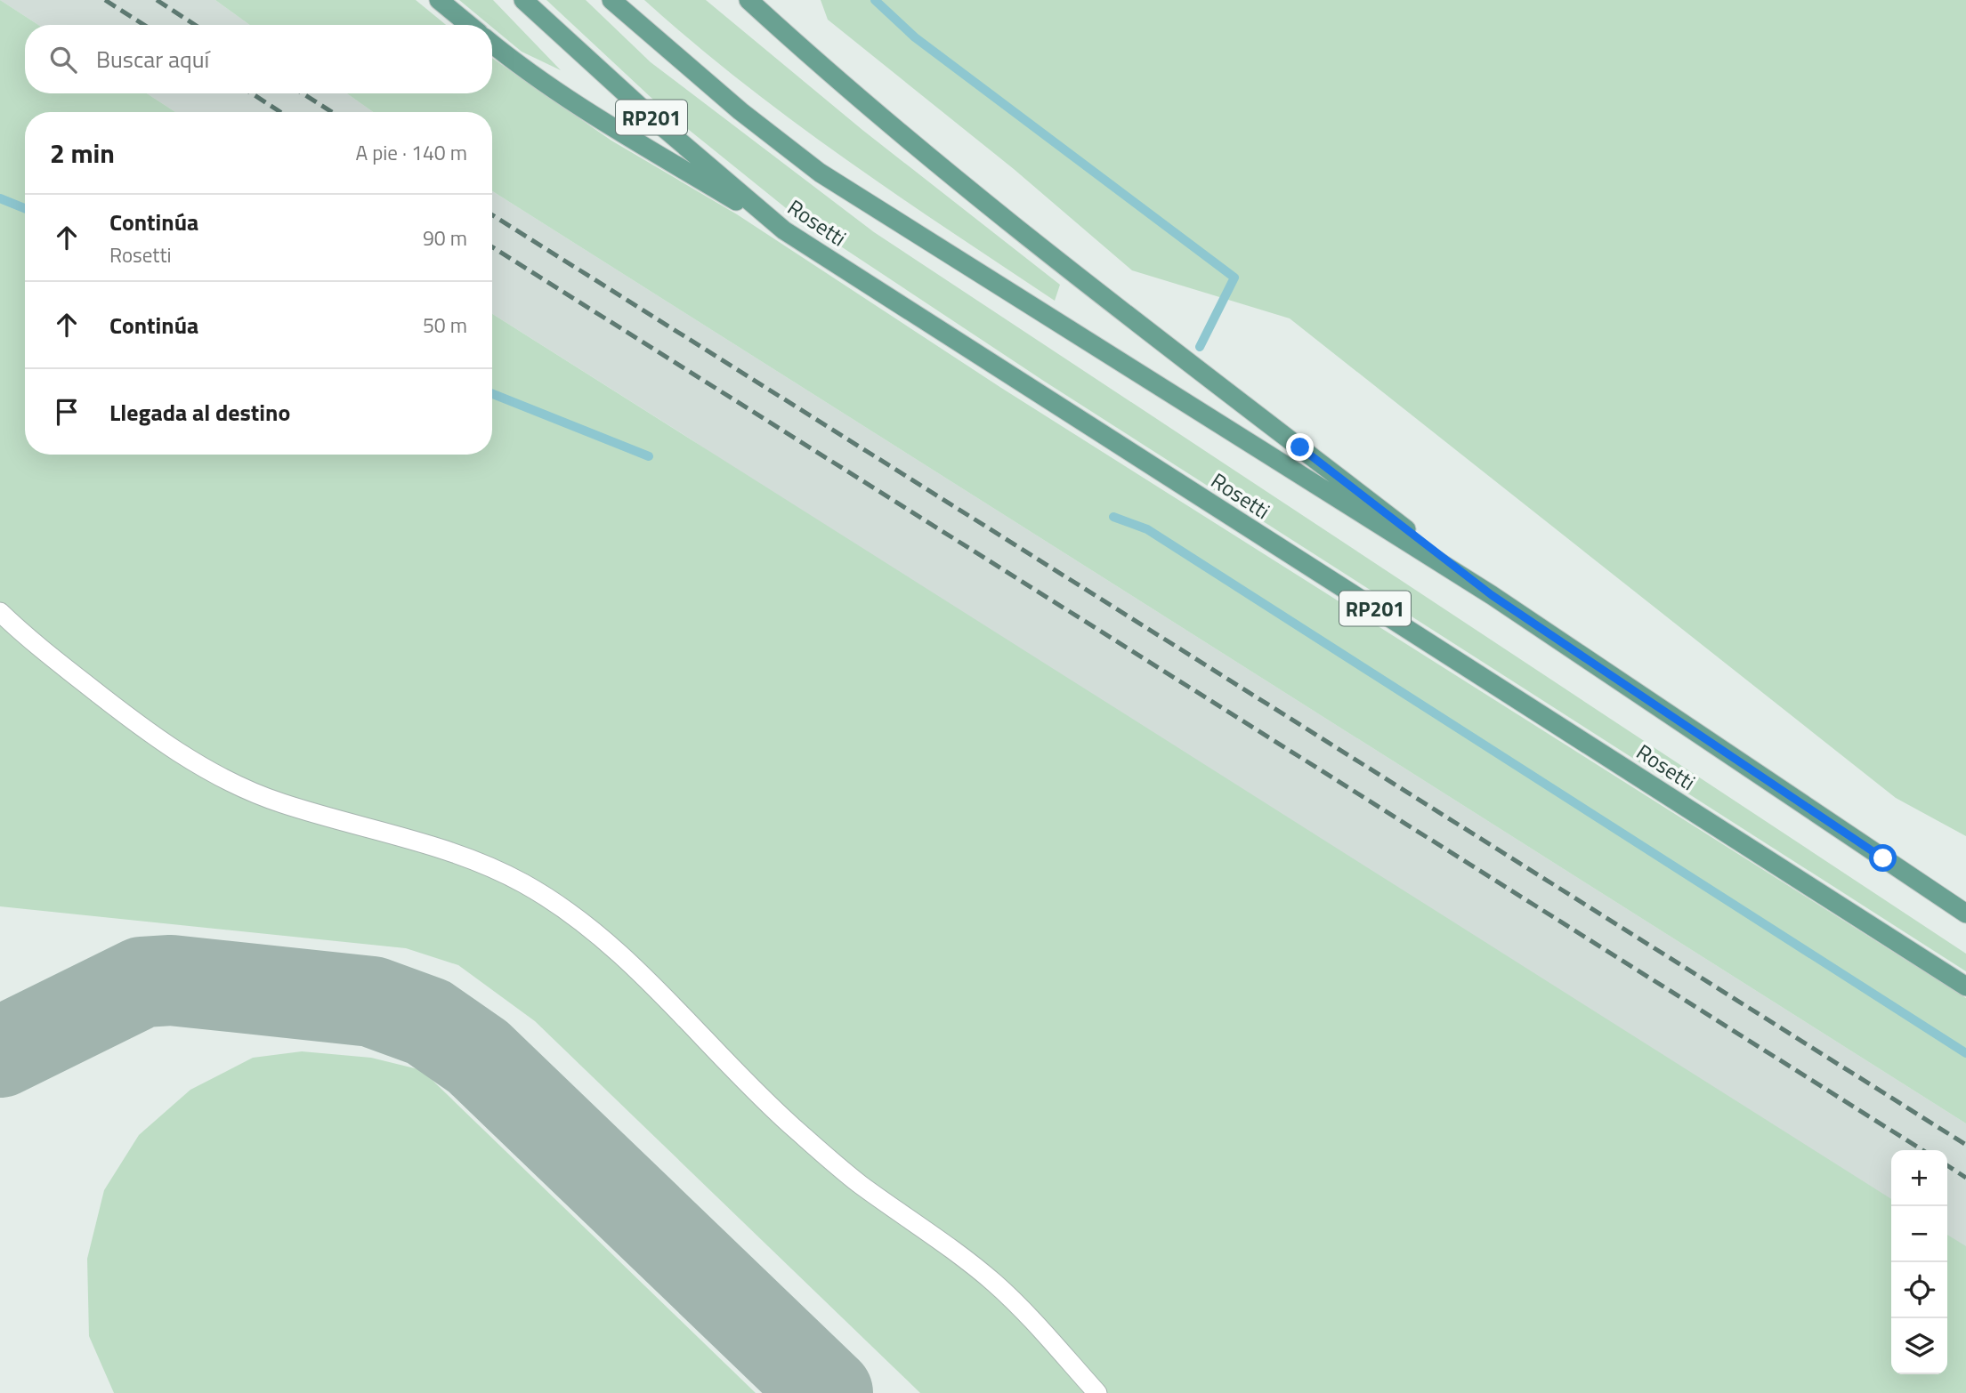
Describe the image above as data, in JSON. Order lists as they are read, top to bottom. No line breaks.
{"streets":{"main road":["RP201","Rosetti"]},"page":{"search":"Buscar aquí","heading":["2 min","A pie · 140 m"],"list":[["Continúa","Rosetti","90 m"],["Continúa","50 m"],"Llegada al destino"],"map_buttons":["+","−"]}}
